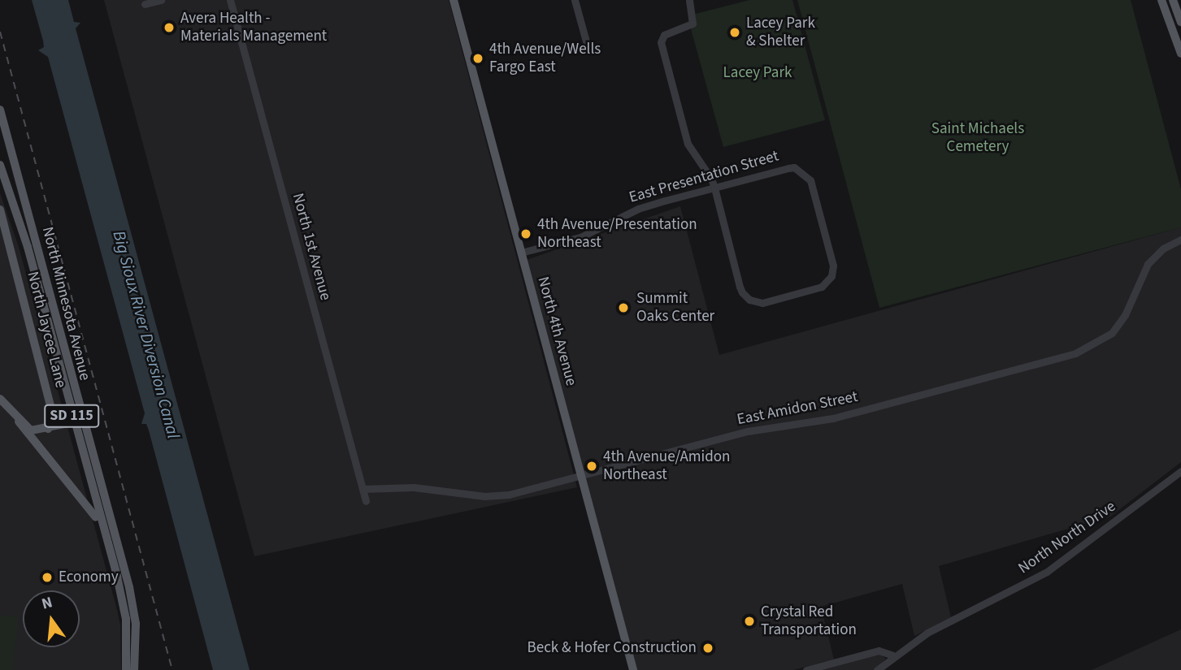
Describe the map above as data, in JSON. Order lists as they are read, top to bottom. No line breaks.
{"streets":{"main road":["North Minnesota Avenue","North Jaycee Lane","North 4th Avenue","SD 115"],"street":["East Presentation Street","North 1st Avenue","East Amidon Street","North North Drive"]},"crossings":[["East Presentation Street","North 4th Avenue"],["North 1st Avenue","East Amidon Street"],["North 4th Avenue","East Amidon Street"]],"water":["Big Sioux River Diversion Canal"],"parks":["Lacey Park","Saint Michaels Cemetery"],"places":["Avera Health - Materials Management","Lacey Park & Shelter","4th Avenue/Wells Fargo East","4th Avenue/Presentation Northeast","Summit Oaks Center","4th Avenue/Amidon Northeast","Economy","Crystal Red Transportation","Beck & Hofer Construction"],"north":"top"}
